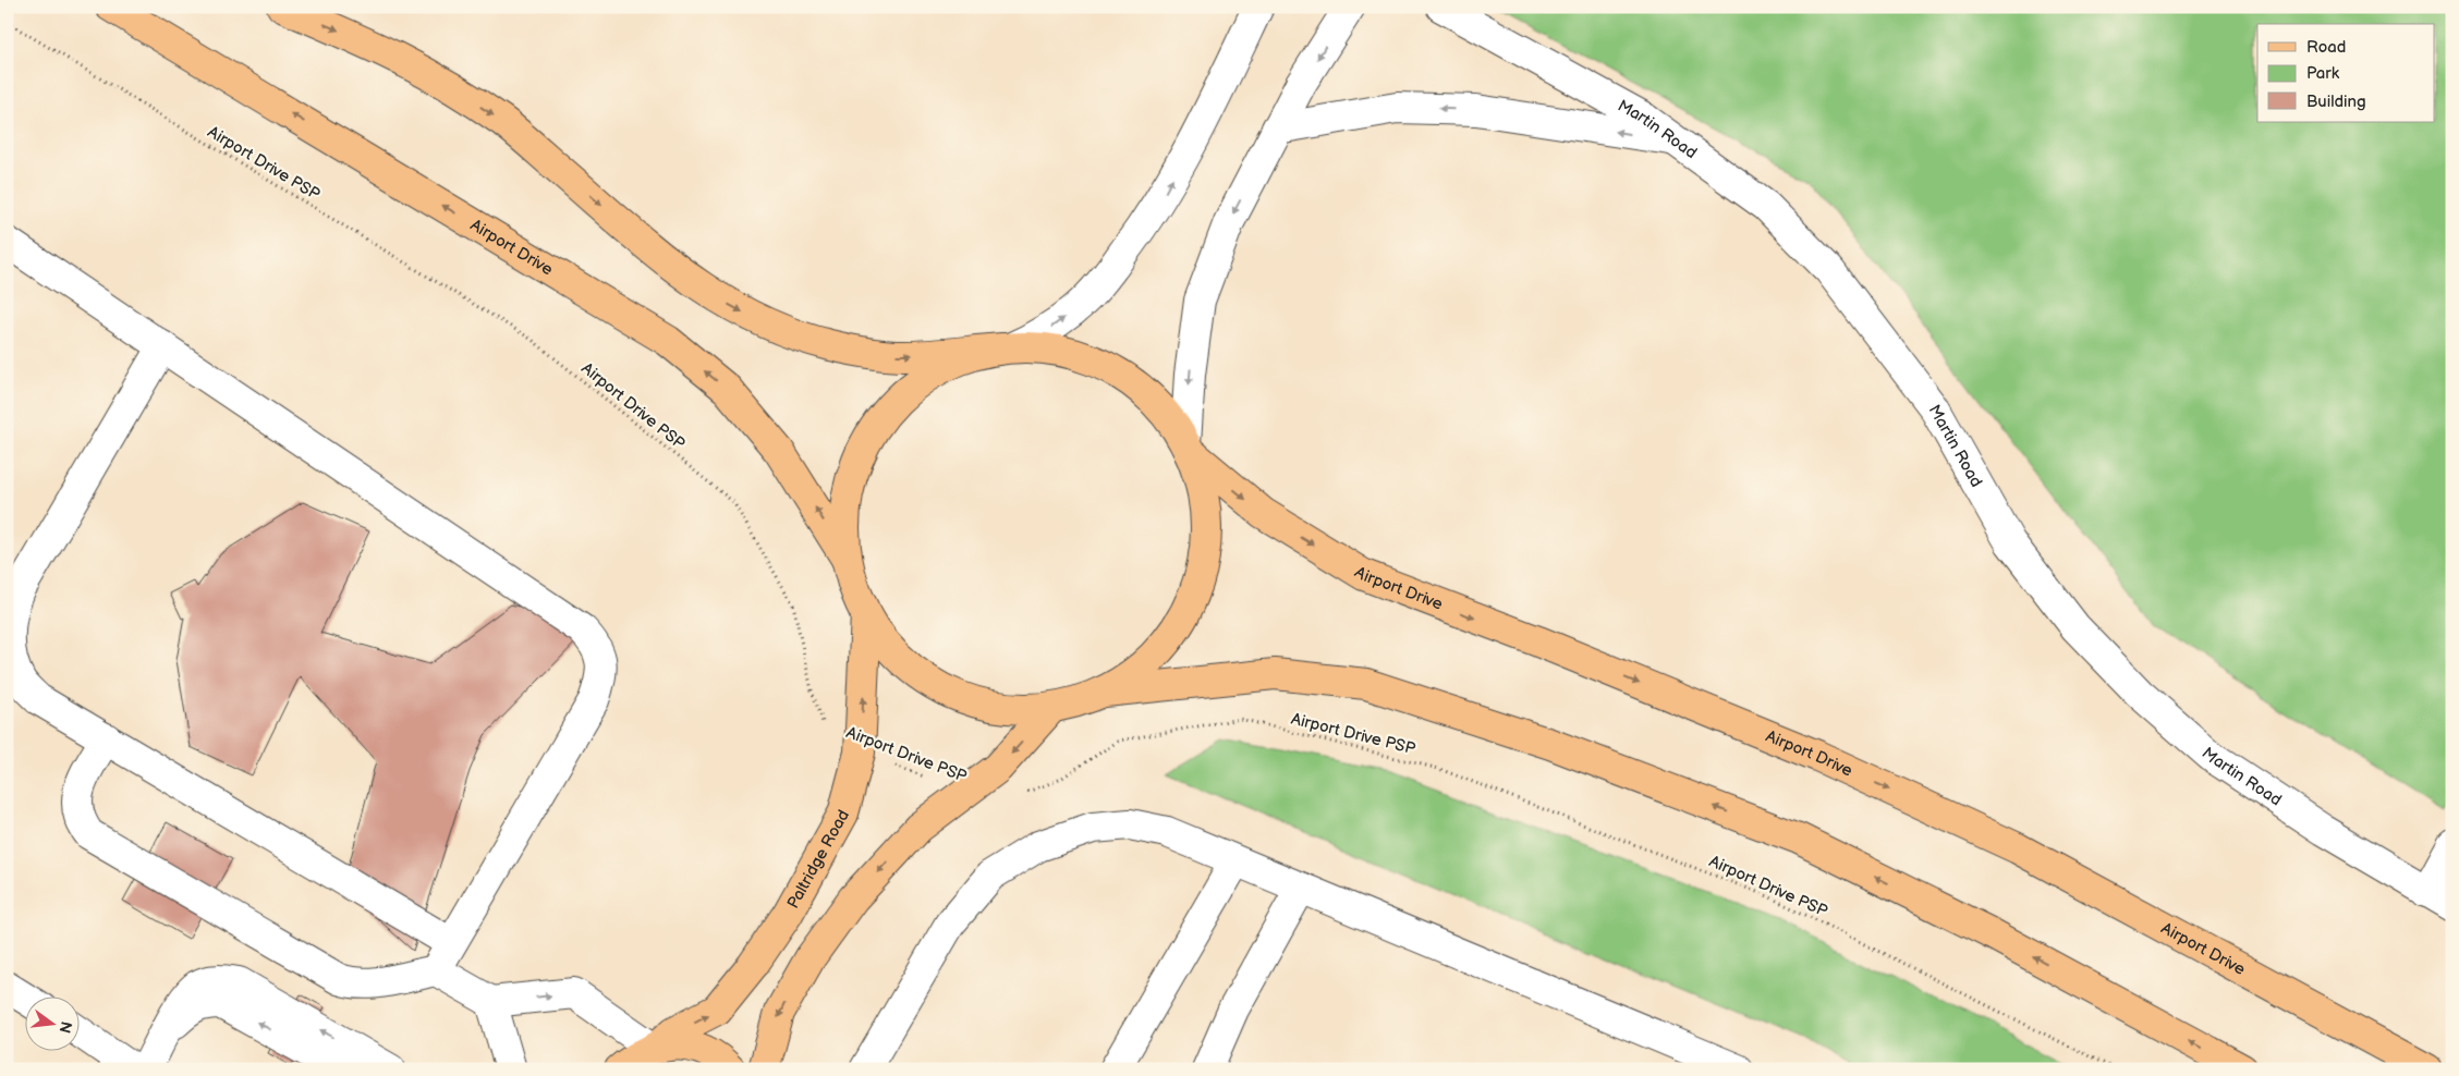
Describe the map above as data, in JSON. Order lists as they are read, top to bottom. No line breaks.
{"streets":{"main road":["Airport Drive","Paltridge Road"],"lane":["Martin Road"],"path":["Airport Drive PSP"]},"crossings":[["Airport Drive PSP","Paltridge Road"]],"legend":["Road","Park","Building"],"north":"right"}
